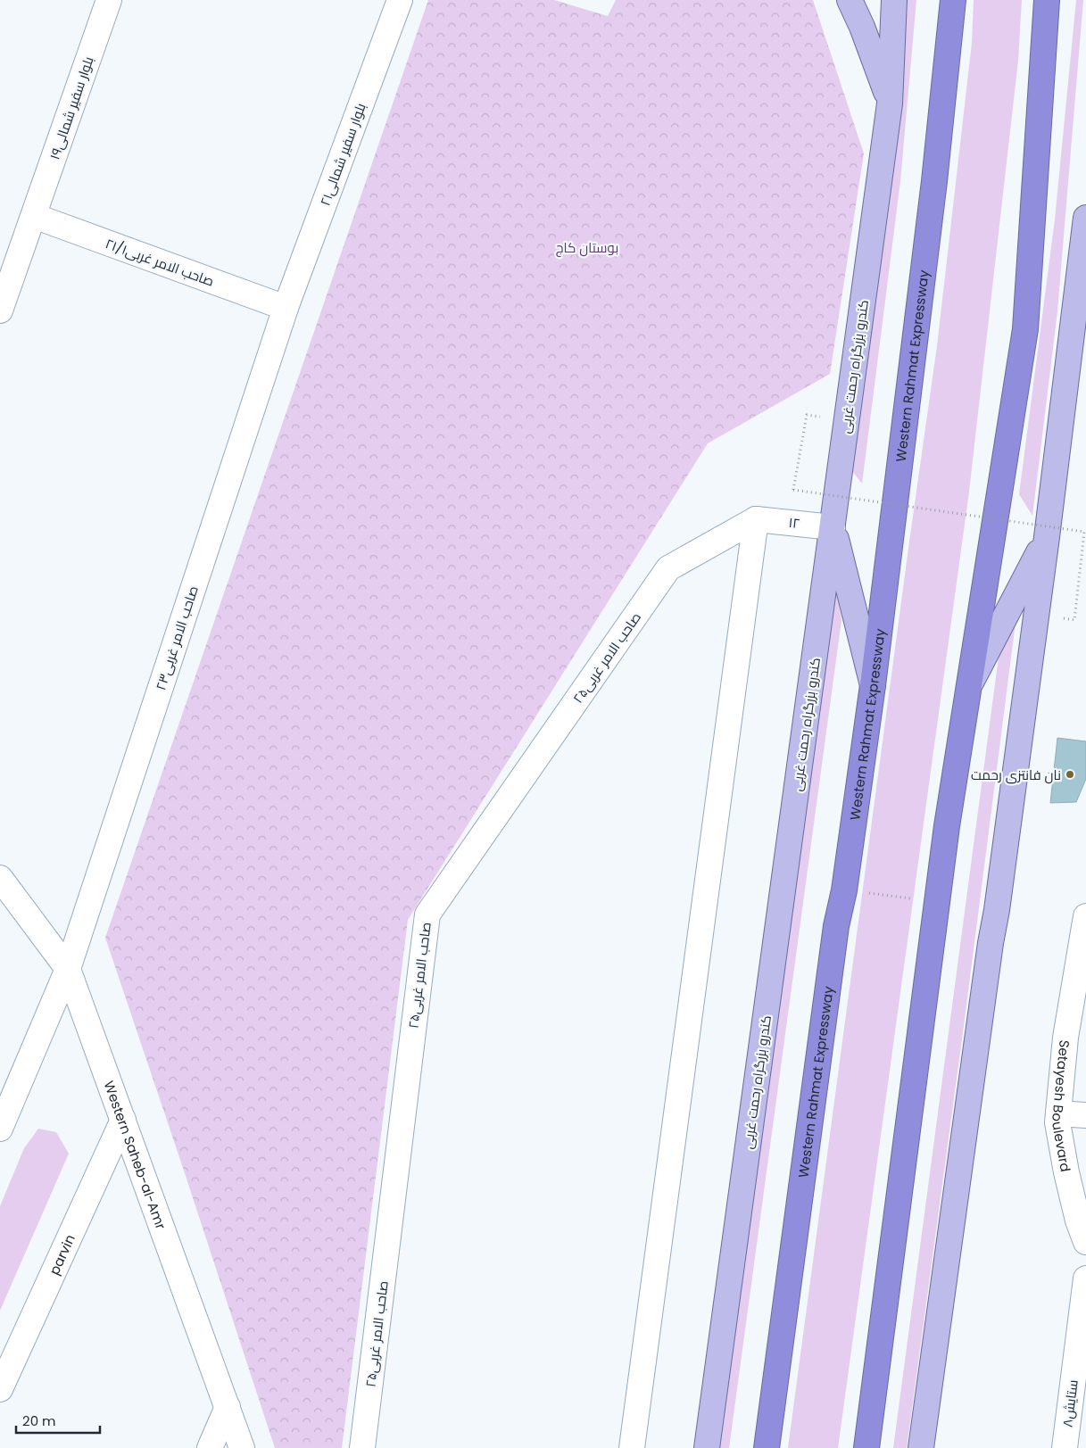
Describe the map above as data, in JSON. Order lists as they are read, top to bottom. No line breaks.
{"streets":{"highway":["Western Rahmat Expressway"],"main road":["کندرو بزرگراه رحمت غربی"],"street":["بلوار سفیر شمالی۱۹","بلوار سفیر شمالی۲۱","صاحب الامر غربی۲۱/۱","۱۲","صاحب الامر غربی۲۳","صاحب الامر غربی۲۵","Setayesh Boulevard","Western Saheb-al-Amr","parvin","ستایش۸"]},"crossings":[["بلوار سفیر شمالی۱۹","صاحب الامر غربی۲۱/۱"],["بلوار سفیر شمالی۲۱","صاحب الامر غربی۲۱/۱"],["بلوار سفیر شمالی۲۱","صاحب الامر غربی۲۳"],["صاحب الامر غربی۲۱/۱","صاحب الامر غربی۲۳"],["کندرو بزرگراه رحمت غربی","۱۲"],["۱۲","صاحب الامر غربی۲۵"],["صاحب الامر غربی۲۳","Western Saheb-al-Amr"],["Western Saheb-al-Amr","parvin"]],"parks":["بوستان کاج"],"places":["نان فانتزی رحمت"],"scale_bar":"20 m"}
